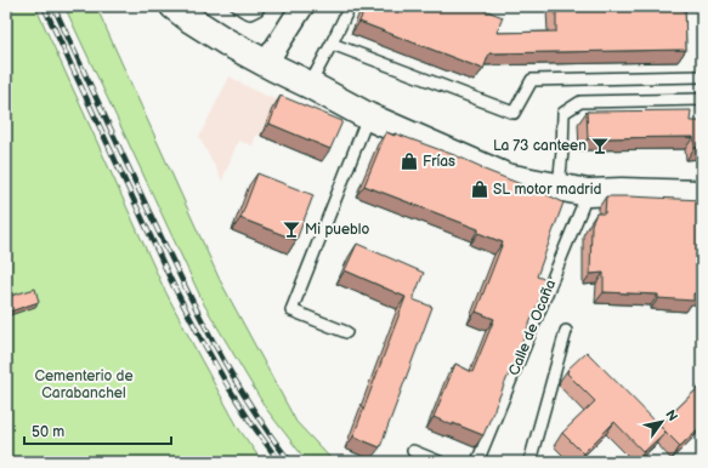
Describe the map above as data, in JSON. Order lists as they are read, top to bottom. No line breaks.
{"streets":{"lane":["Calle de Ocaña"]},"parks":["Cementerio de Carabanchel"],"places":{"bar":["La 73 canteen","Mi pueblo"],"shop":["Frías","SL motor madrid"]},"scale_bar":"50 m","north":"top right"}
